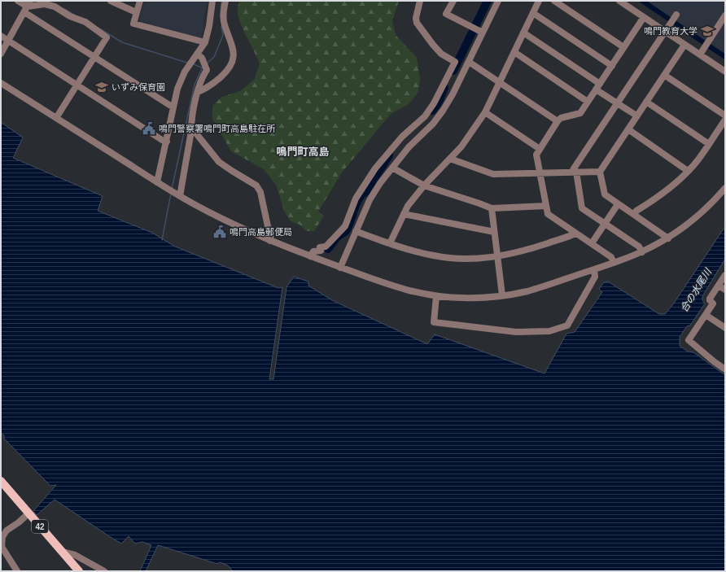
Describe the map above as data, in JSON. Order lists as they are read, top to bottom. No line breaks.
{"streets":{"main road":["42"]},"districts":["鳴門町高島"],"water":["合の水尾川"],"places":{"school or university":["鳴門教育大学","いずみ保育園"],"public building":["鳴門警察署鳴門町高島駐在所","鳴門高島郵便局"]}}
